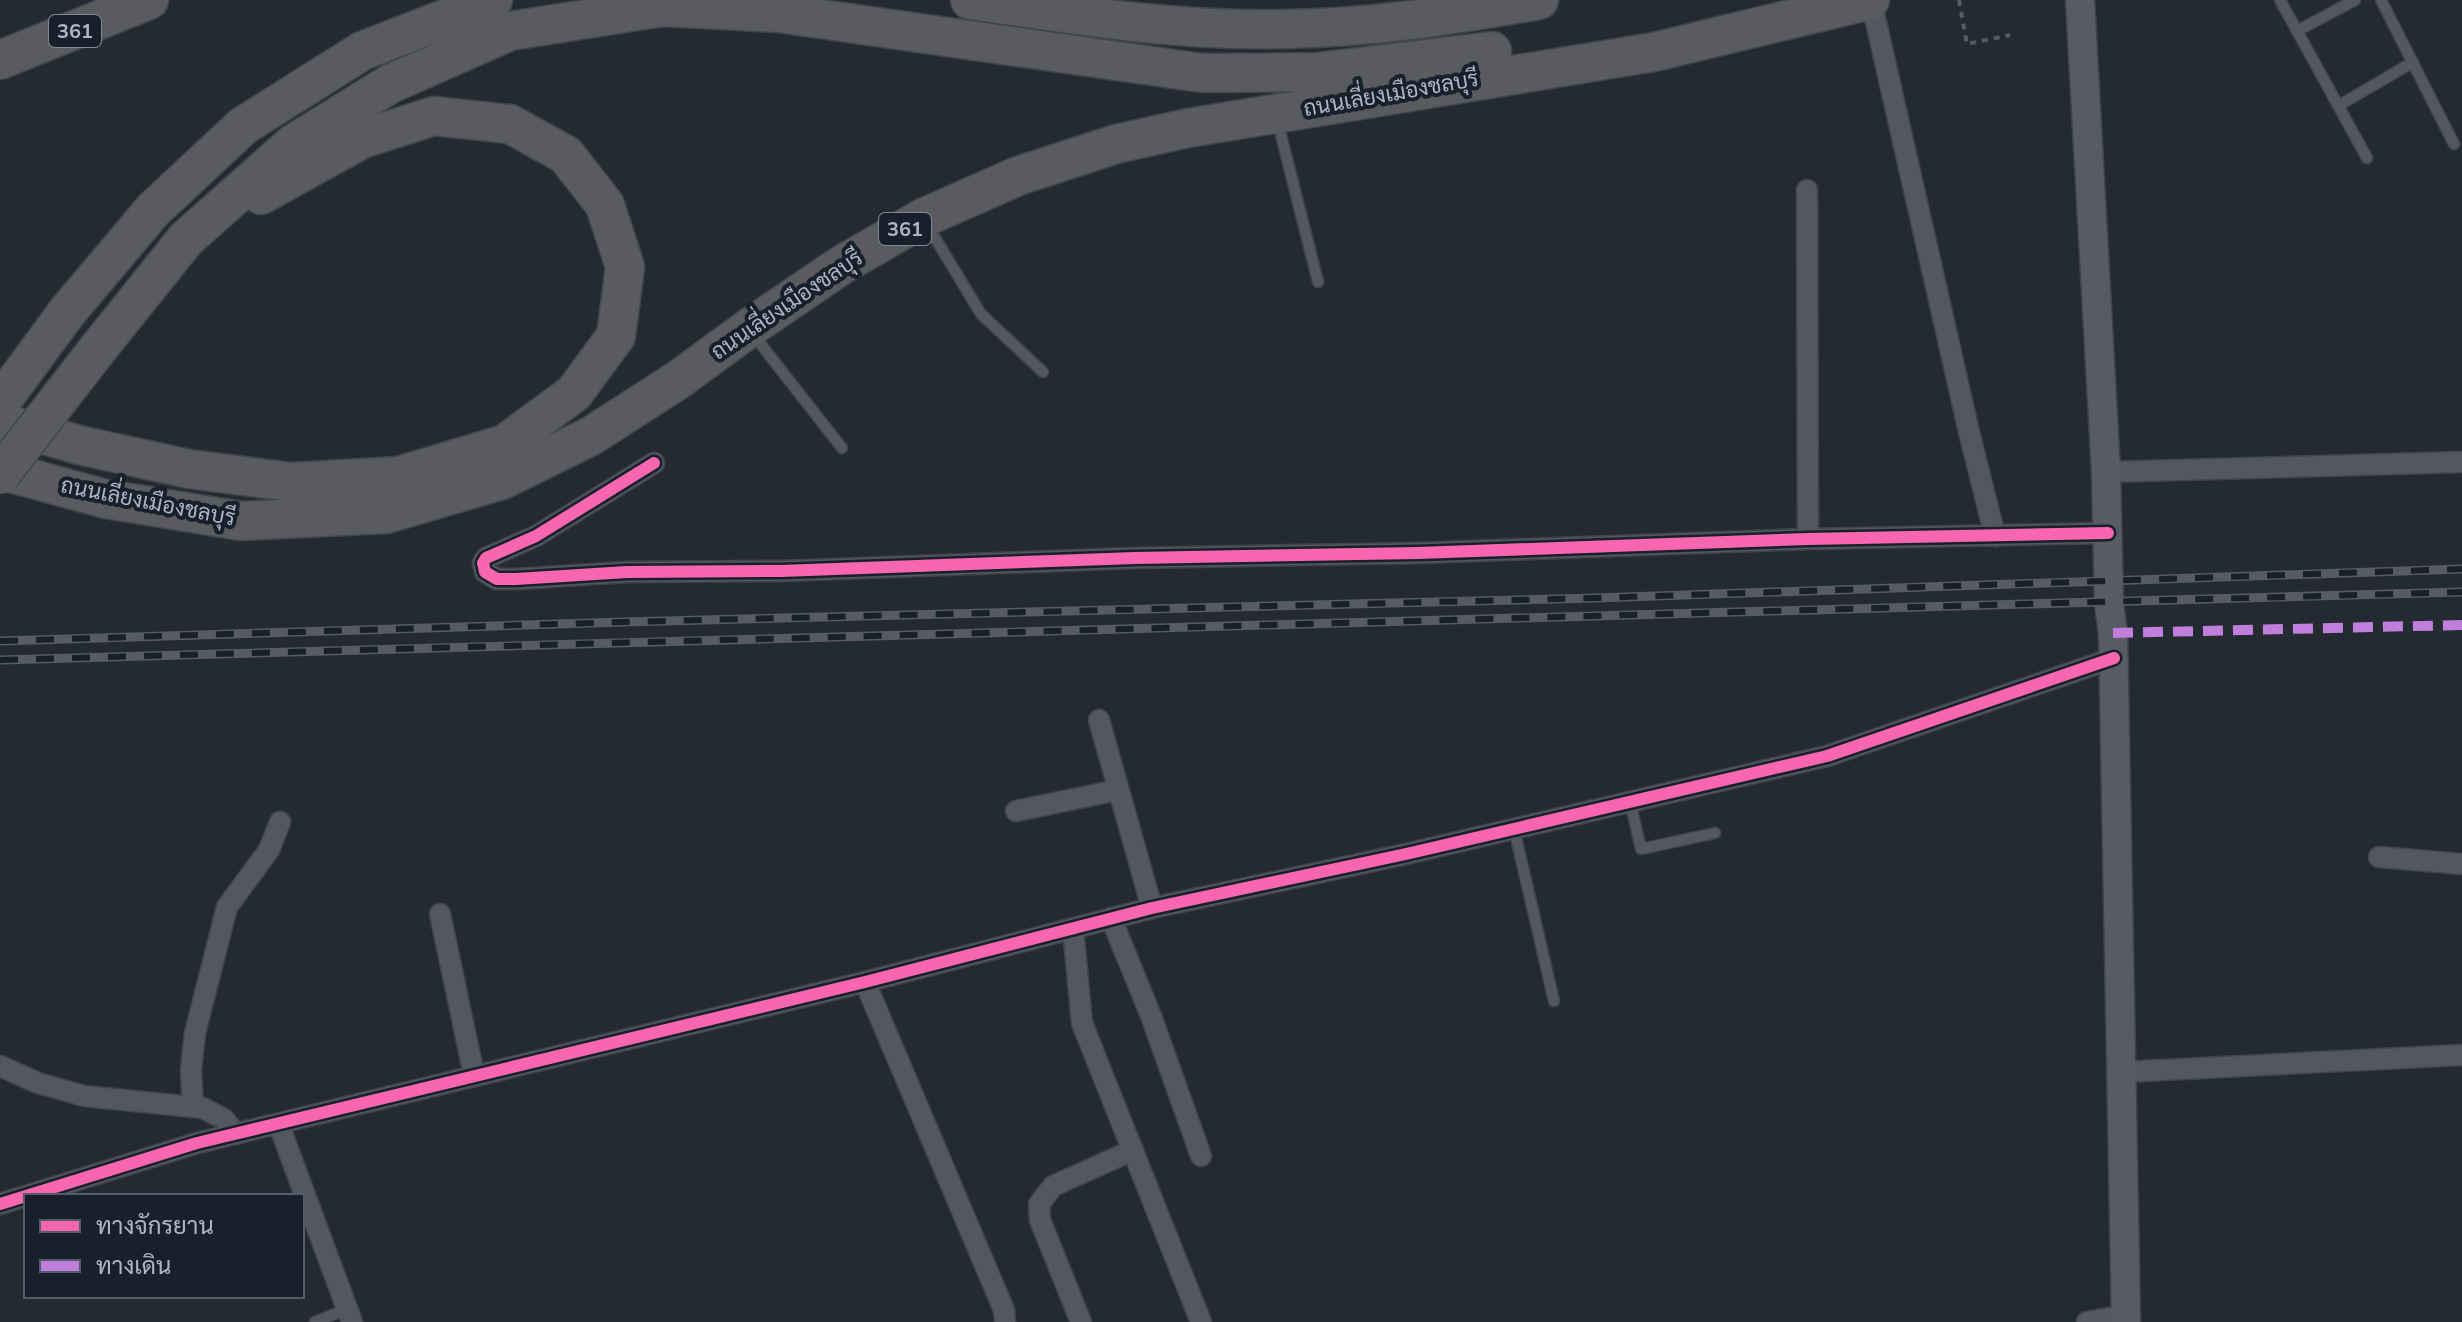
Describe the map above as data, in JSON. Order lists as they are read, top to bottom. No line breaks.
{"streets":{"highway":["361","ถนนเลี่ยงเมืองชลบุรี"]},"legend":["ทางจักรยาน","ทางเดิน"]}
